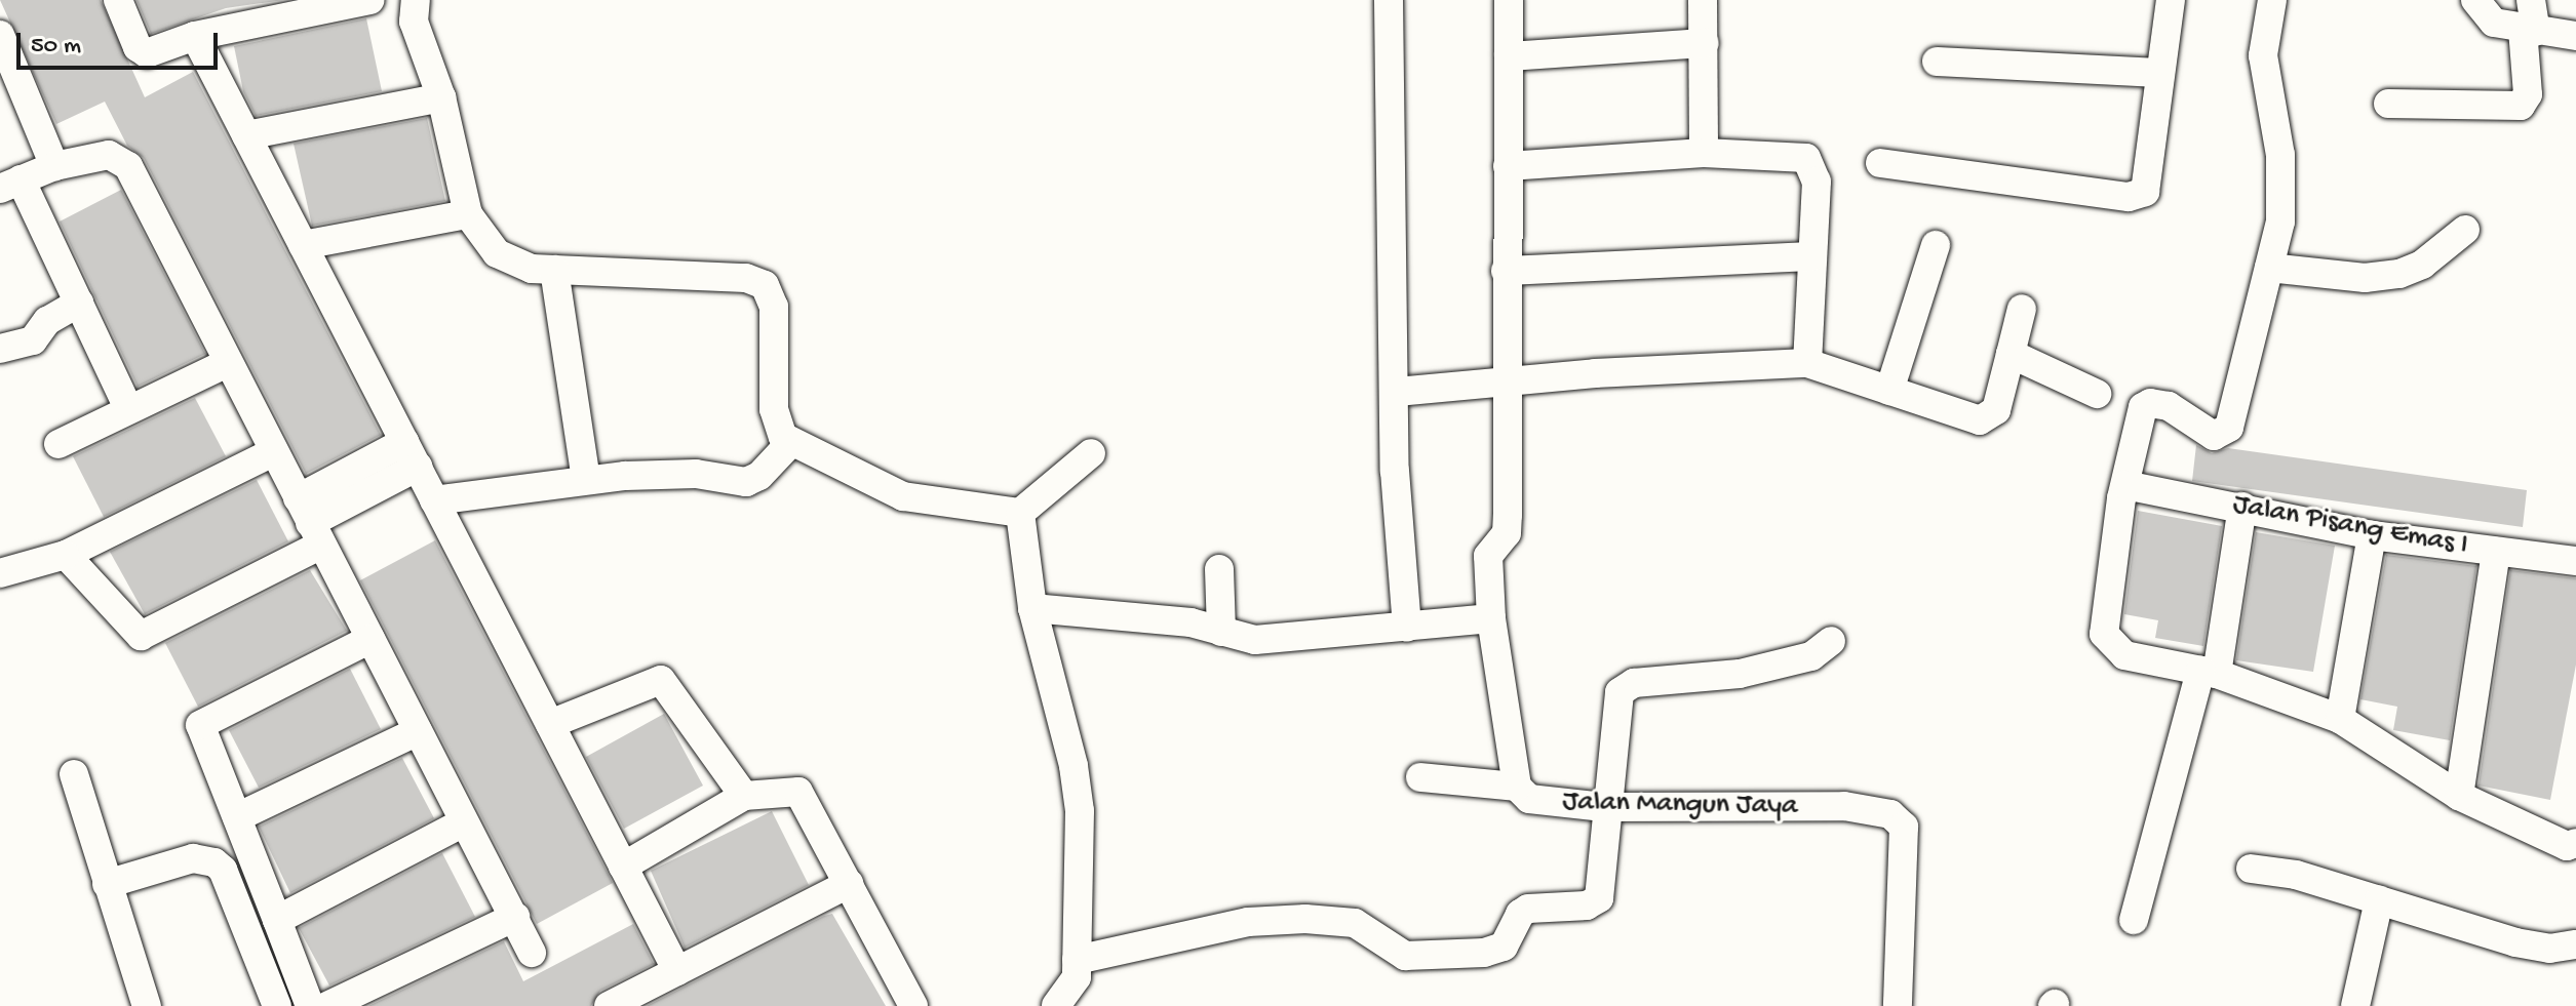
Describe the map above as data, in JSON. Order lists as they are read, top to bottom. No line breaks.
{"streets":{"street":["Jalan Pisang Emas I","Jalan Mangun Jaya"]},"scale_bar":"50 m"}
